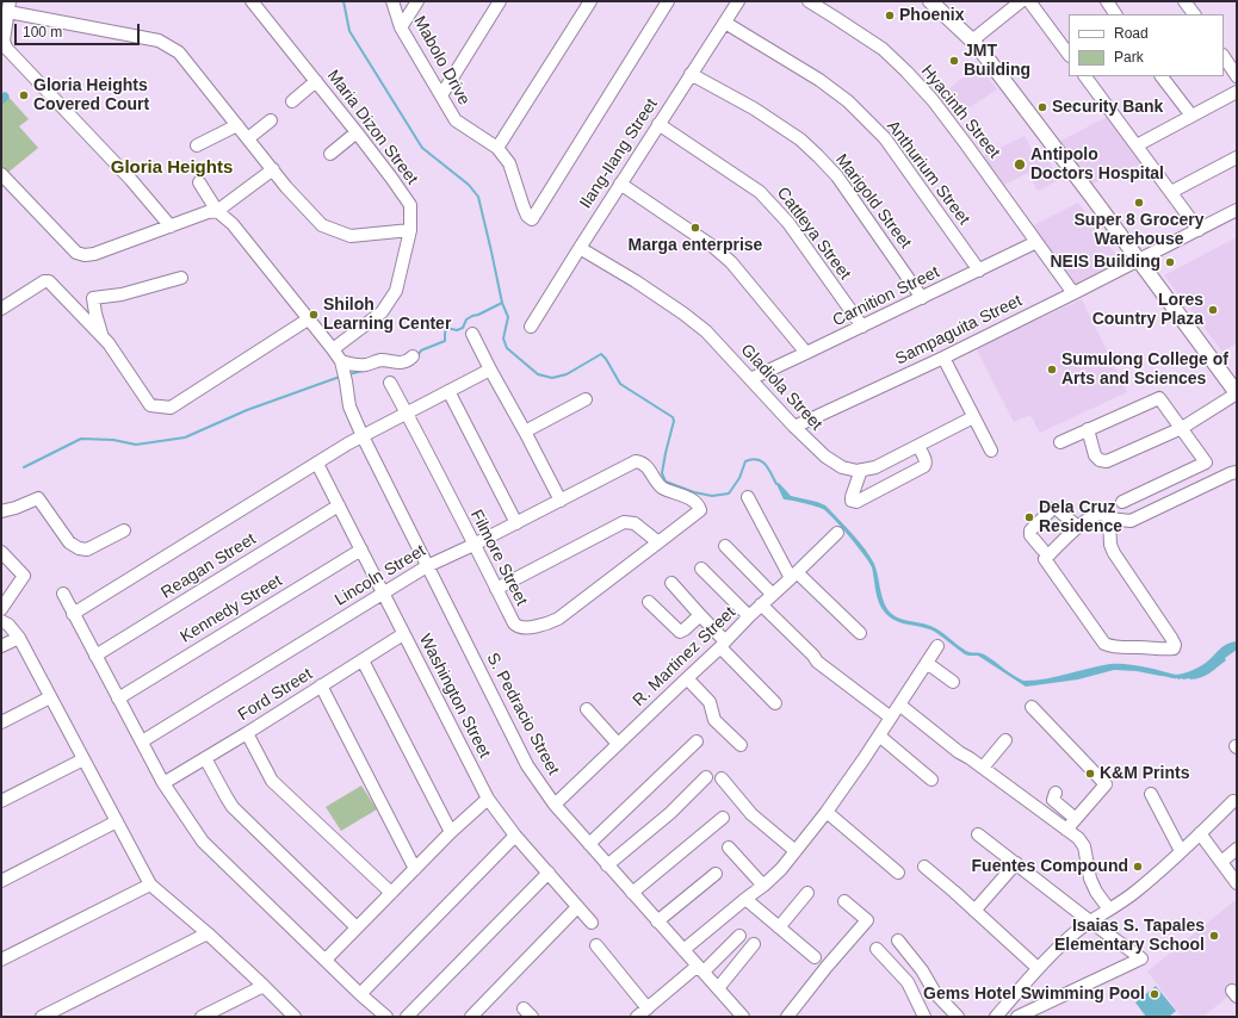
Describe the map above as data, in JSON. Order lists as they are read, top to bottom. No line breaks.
{"streets":{"street":["Mabolo Drive","Hyacinth Street","Maria Dizon Street","Ilang-Ilang Street","Anthurium Street","Marigold Street","Cattleya Street","Carnition Street","Sampaguita Street","Gladiola Street","Filmore Street","Reagan Street","Lincoln Street","Kennedy Street","R. Martinez Street","Ford Street","Washington Street","S. Pedracio Street"]},"crossings":[["Hyacinth Street","Carnition Street"],["Hyacinth Street","Sampaguita Street"],["Ilang-Ilang Street","Anthurium Street"],["Ilang-Ilang Street","Marigold Street"],["Ilang-Ilang Street","Cattleya Street"],["Ilang-Ilang Street","Gladiola Street"],["Anthurium Street","Carnition Street"],["Marigold Street","Carnition Street"],["Cattleya Street","Carnition Street"],["Carnition Street","Gladiola Street"],["Sampaguita Street","Gladiola Street"],["Filmore Street","Lincoln Street"],["Reagan Street","Washington Street"],["Lincoln Street","Washington Street"],["Lincoln Street","S. Pedracio Street"],["Kennedy Street","Washington Street"],["R. Martinez Street","S. Pedracio Street"],["Ford Street","Washington Street"]],"districts":["Gloria Heights"],"places":["Phoenix","JMT Building","Gloria Heights Covered Court","Security Bank","Antipolo Doctors Hospital","Super 8 Grocery Warehouse","Marga enterprise","NEIS Building","Lores Country Plaza","Shiloh Learning Center","Sumulong College of Arts and Sciences","Dela Cruz Residence","K&M Prints","Fuentes Compound","Isaias S. Tapales Elementary School","Gems Hotel Swimming Pool"],"legend":["Road","Park"],"scale_bar":"100 m"}
